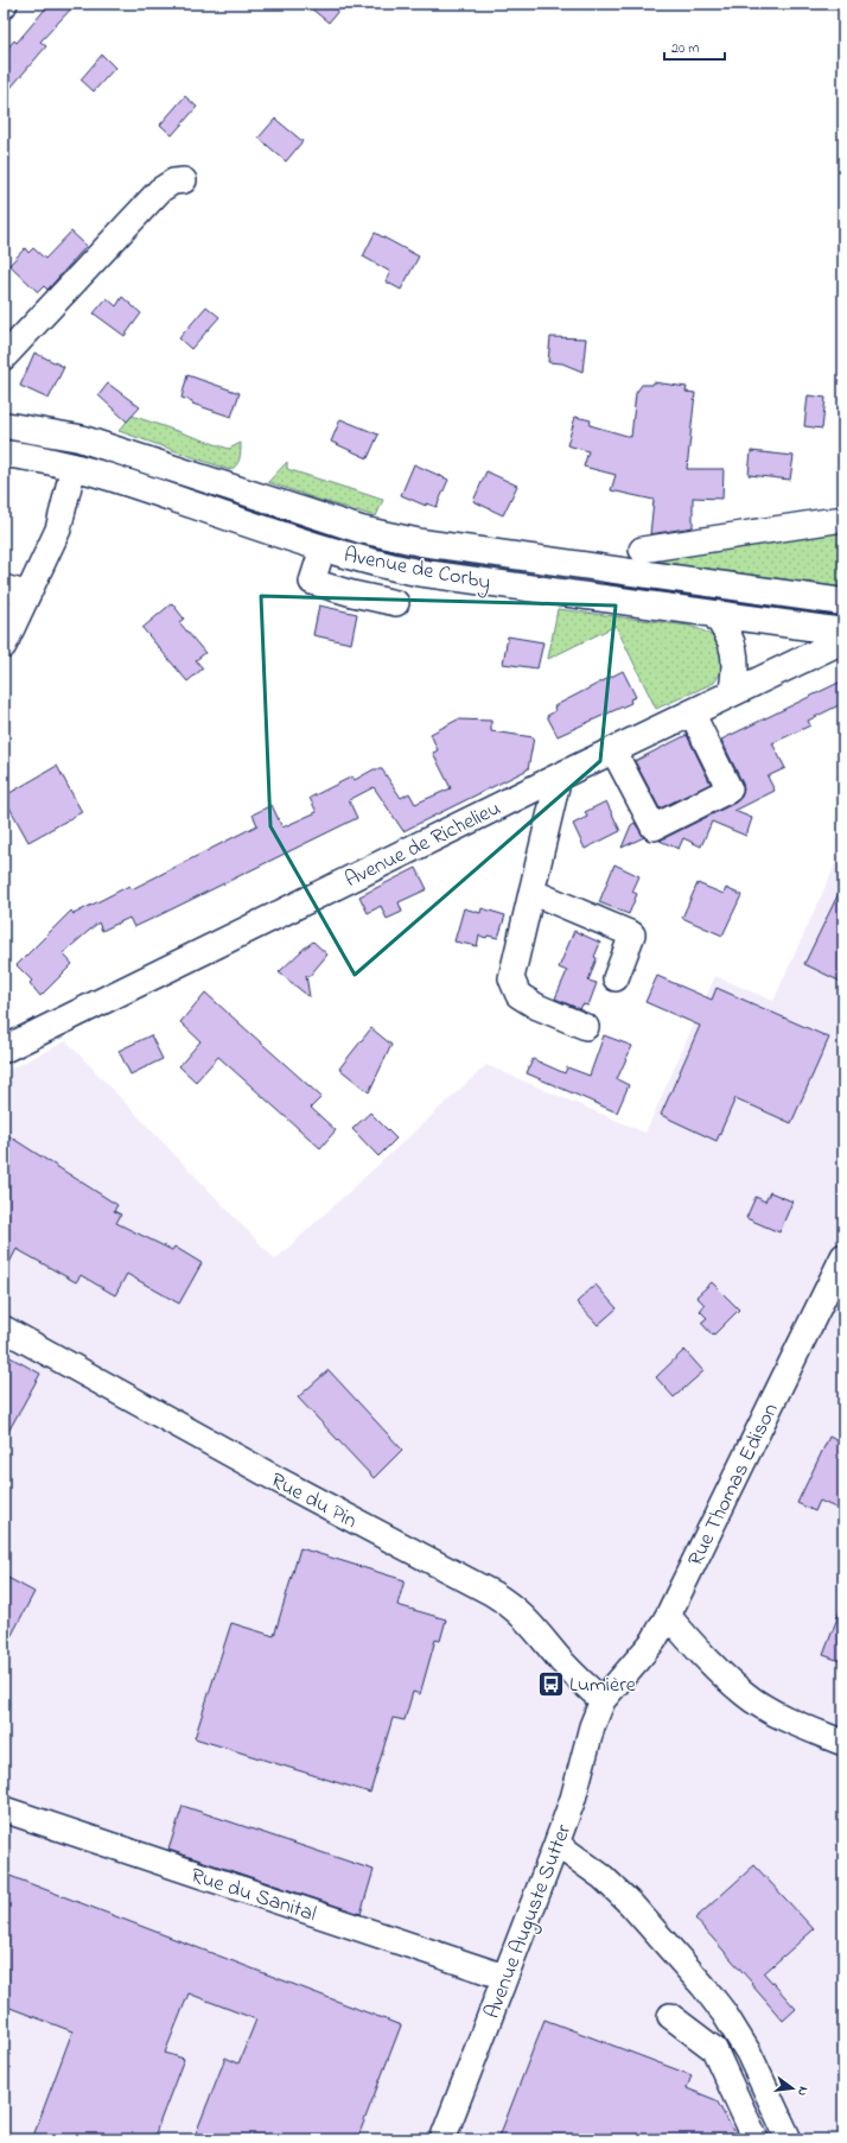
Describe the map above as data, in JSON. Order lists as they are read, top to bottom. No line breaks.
{"streets":{"main road":["Avenue de Corby","Avenue de Richelieu"],"street":["Rue Thomas Edison","Rue du Pin","Rue du Sanital","Avenue Auguste Sutter"]},"crossings":[["Rue Thomas Edison","Rue du Pin"],["Rue Thomas Edison","Avenue Auguste Sutter"],["Rue du Pin","Avenue Auguste Sutter"],["Rue du Sanital","Avenue Auguste Sutter"]],"places":{"bus stop":["Lumière"]},"scale_bar":"20 m","north":"right"}
